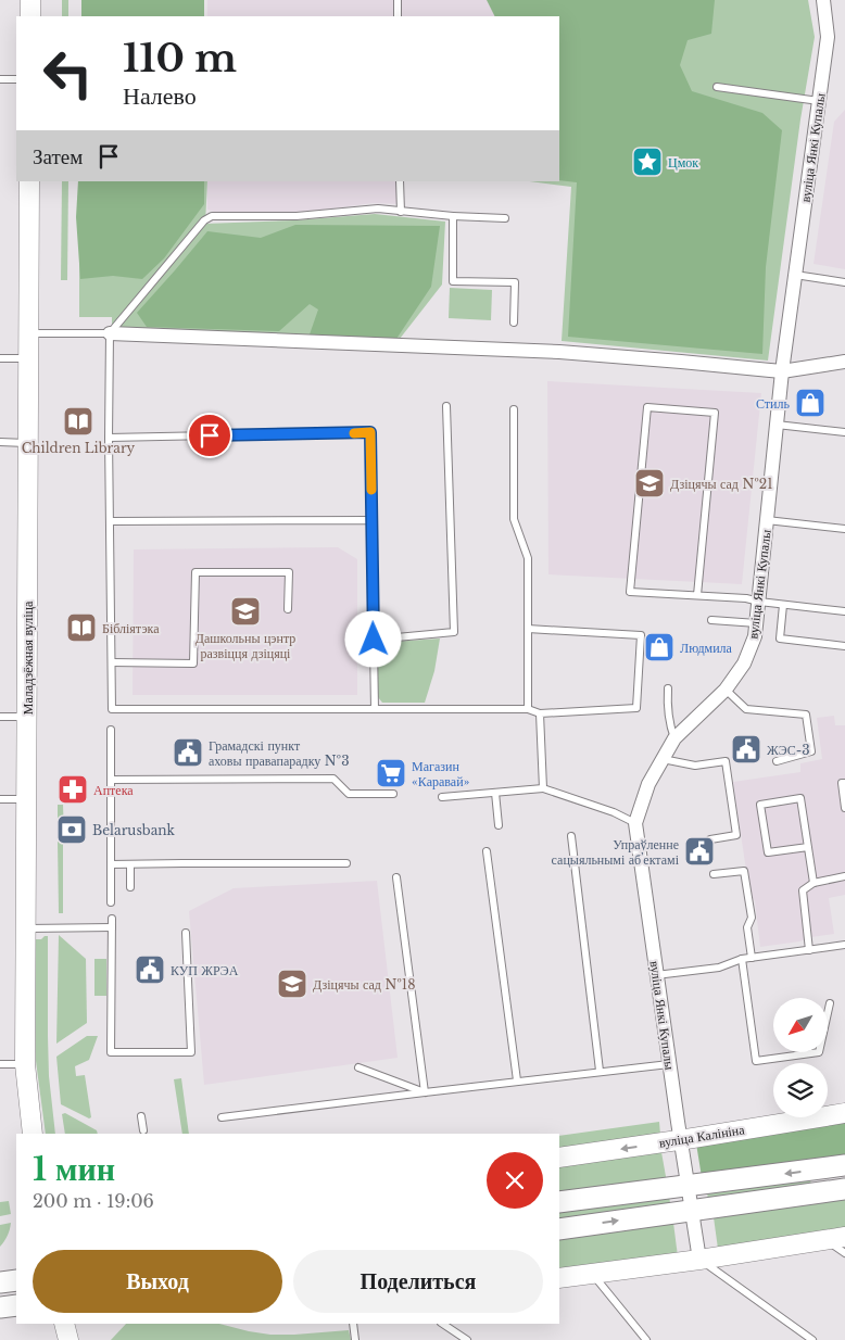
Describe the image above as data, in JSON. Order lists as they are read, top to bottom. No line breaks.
{"streets":{"main road":["Маладзёжная вуліца","вуліца Калініна"],"street":["вуліца Янкі Купалы"]},"crossings":[["вуліца Янкі Купалы","вуліца Калініна"]],"places":{"place":["Цмок"],"shop":["Стиль","Людмила"],"library":["Children Library","Бібліятэка"],"school or university":["Дзіцячы сад №21","Дашкольны цэнтр развіцця дзіцяці","Дзіцячы сад №18"],"public building":["ЖЭС-3","Грамадскі пункт аховы правапарадку №3","Упраўленне сацыяльнымі абʼектамі","КУП ЖРЭА"],"supermarket":["Магазин «Каравай»"],"pharmacy":["Аптека"],"bank":["Belarusbank"]},"north":"bottom left","page":{"turn":["110 m","Налево"],"then":"Затем","heading":["1 мин","200 m · 19:06"],"buttons":["Выход","Поделиться"]}}
